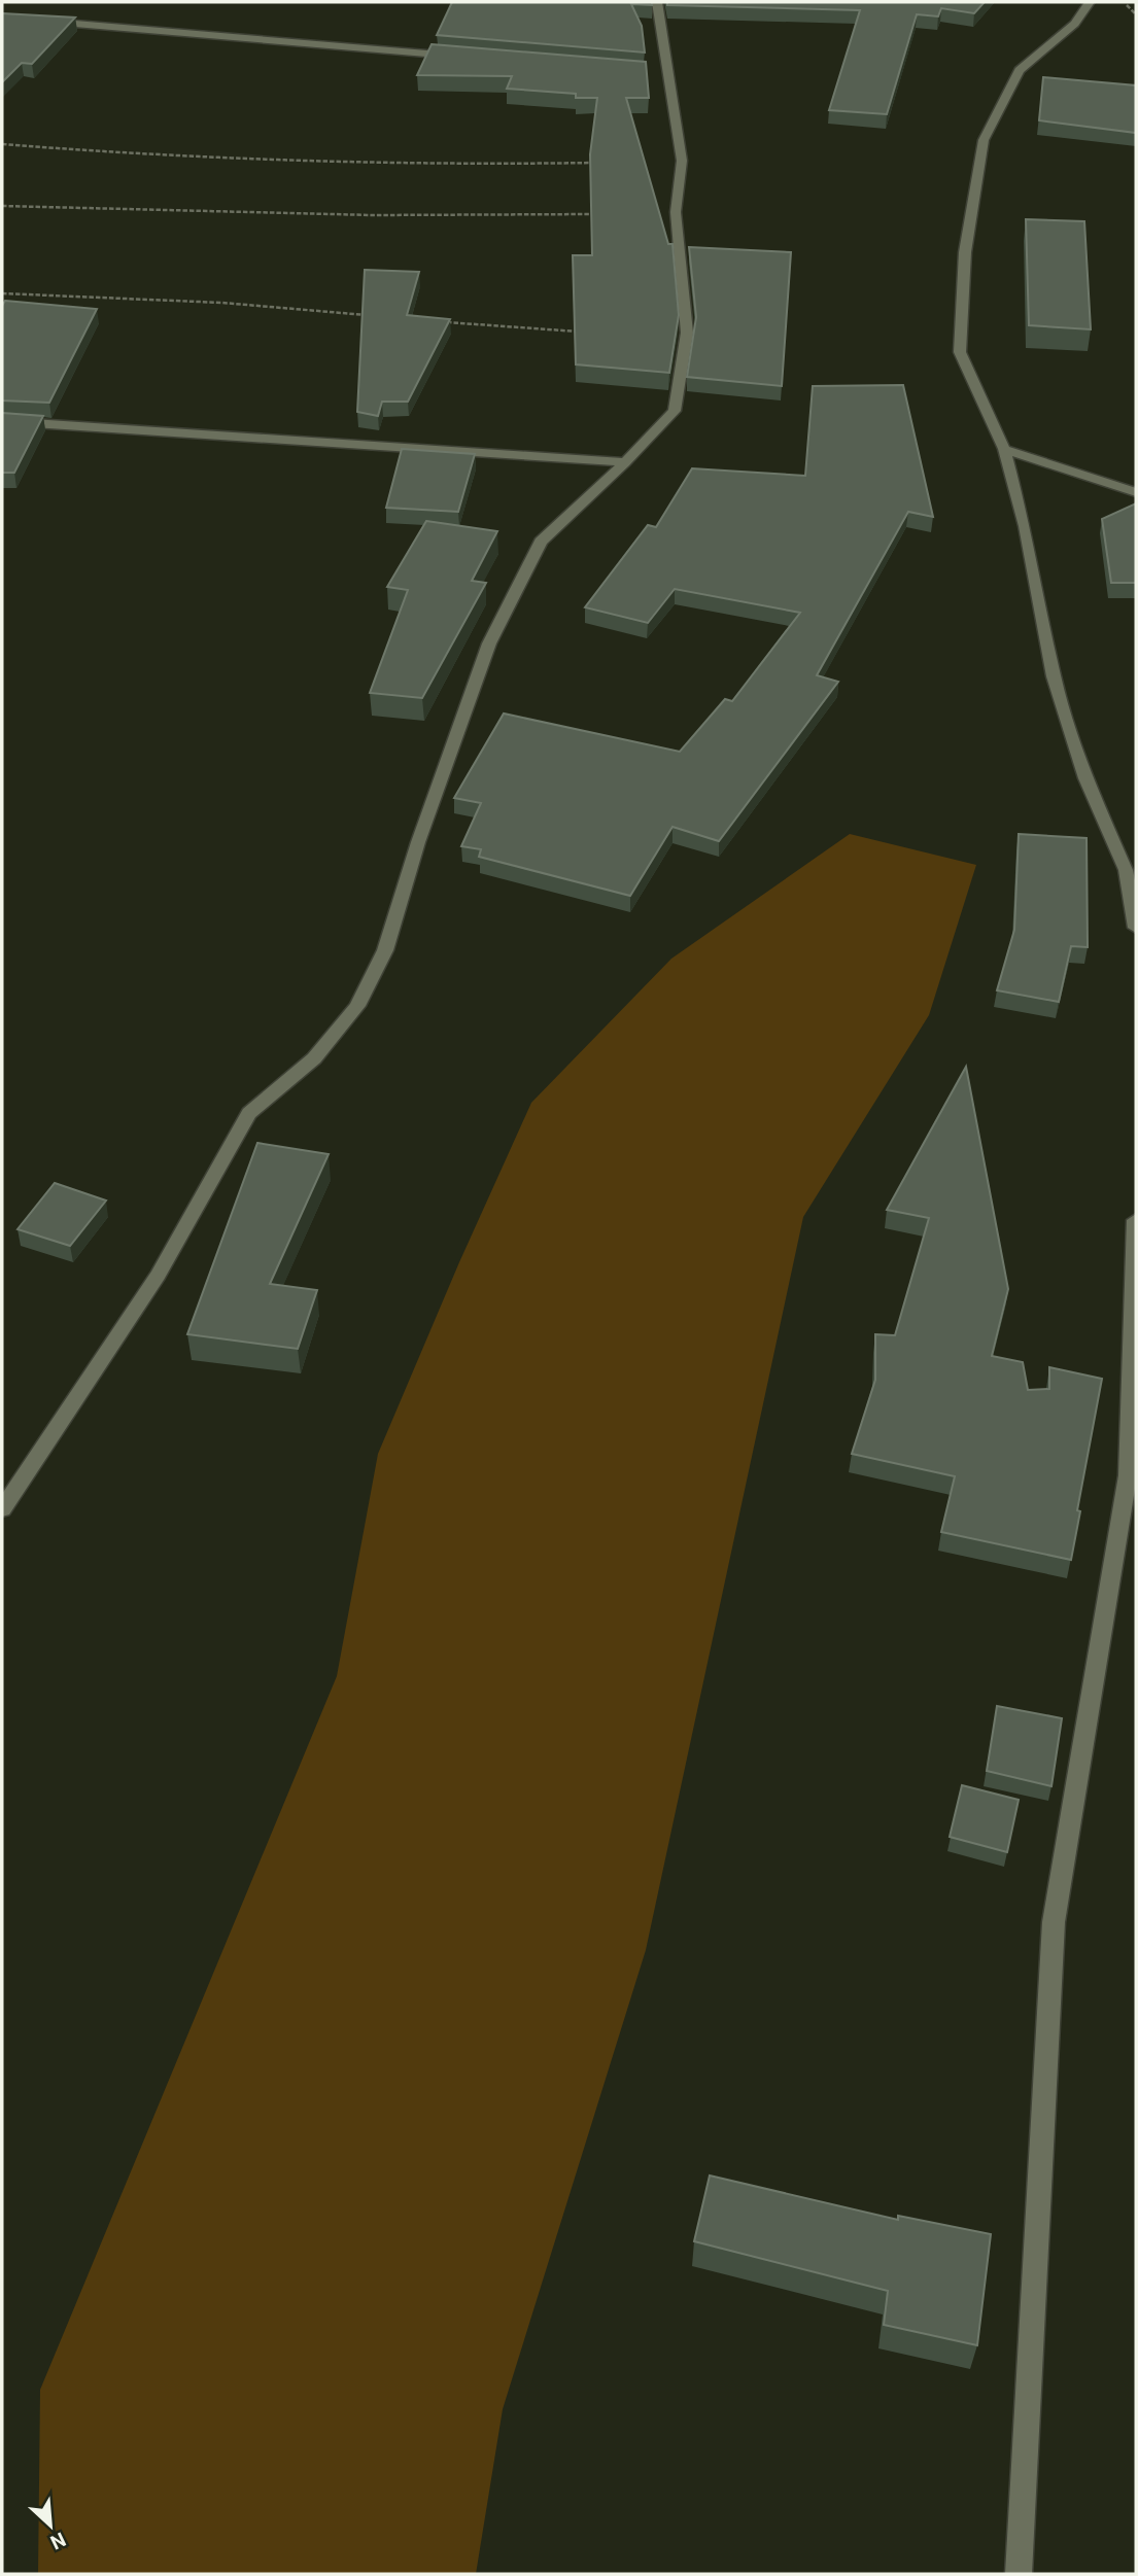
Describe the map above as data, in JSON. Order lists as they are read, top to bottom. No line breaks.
{"north":"bottom right"}
